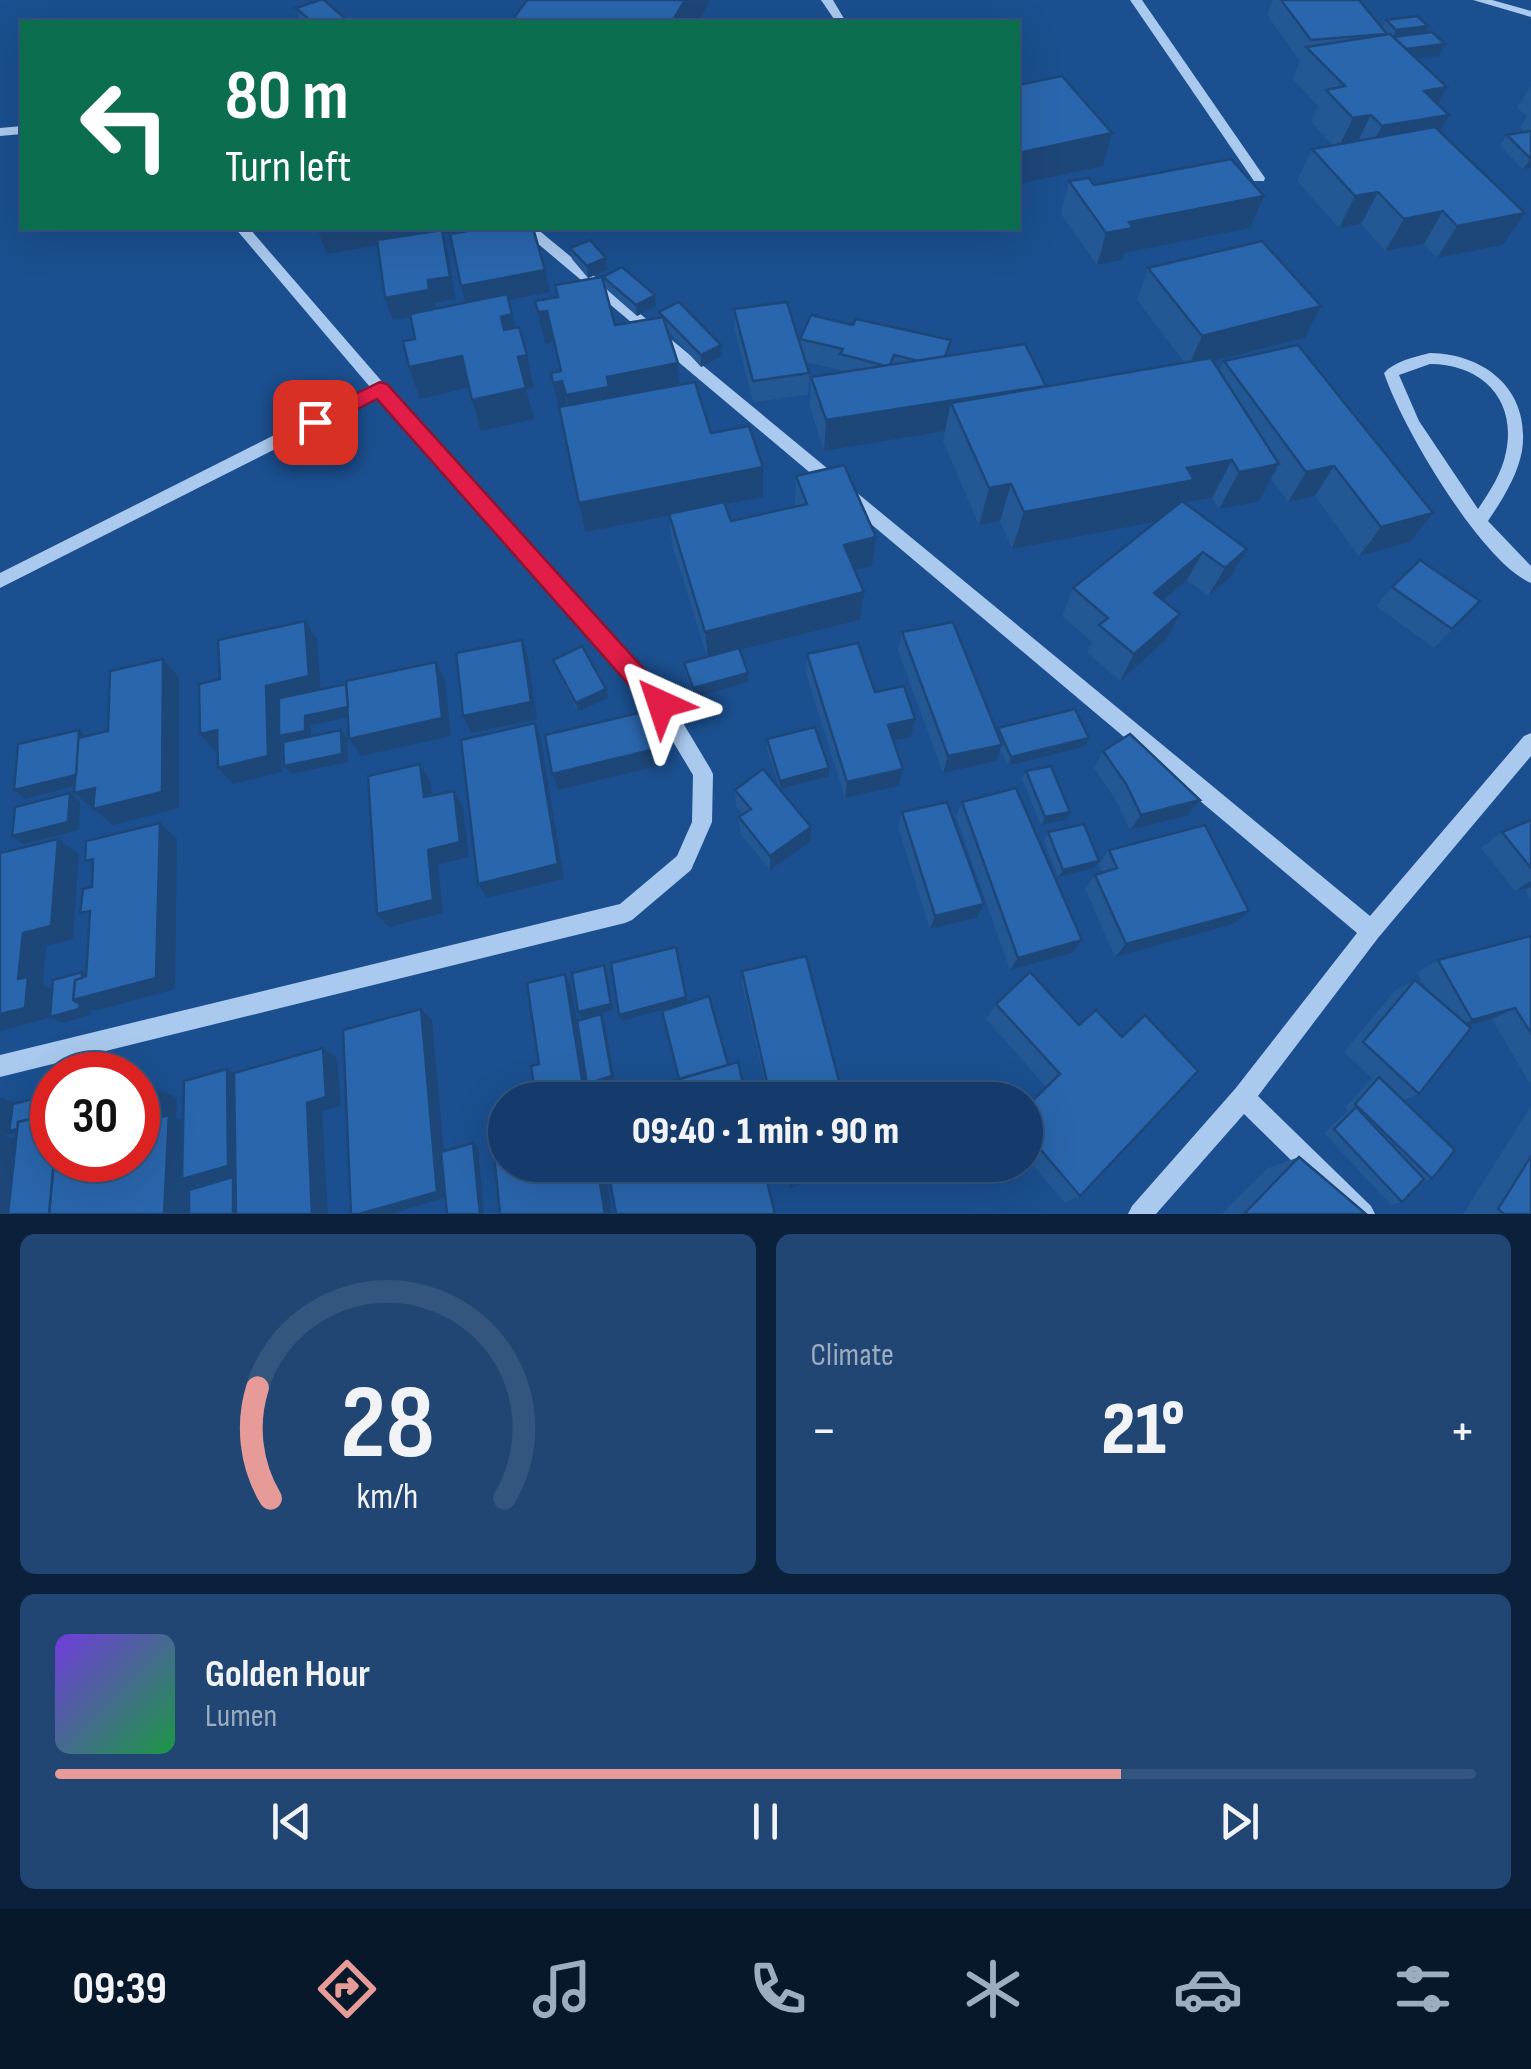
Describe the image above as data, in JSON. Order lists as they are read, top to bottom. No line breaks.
{"page":{"turn":["80 m","Turn left"],"limit":"30","trip":"09:40 · 1 min · 90 m","tile":"Climate","heat":["−","21°","+"],"song":["Golden Hour","Lumen"],"tabs":"09:39","gauge":["28","km/h"]}}
